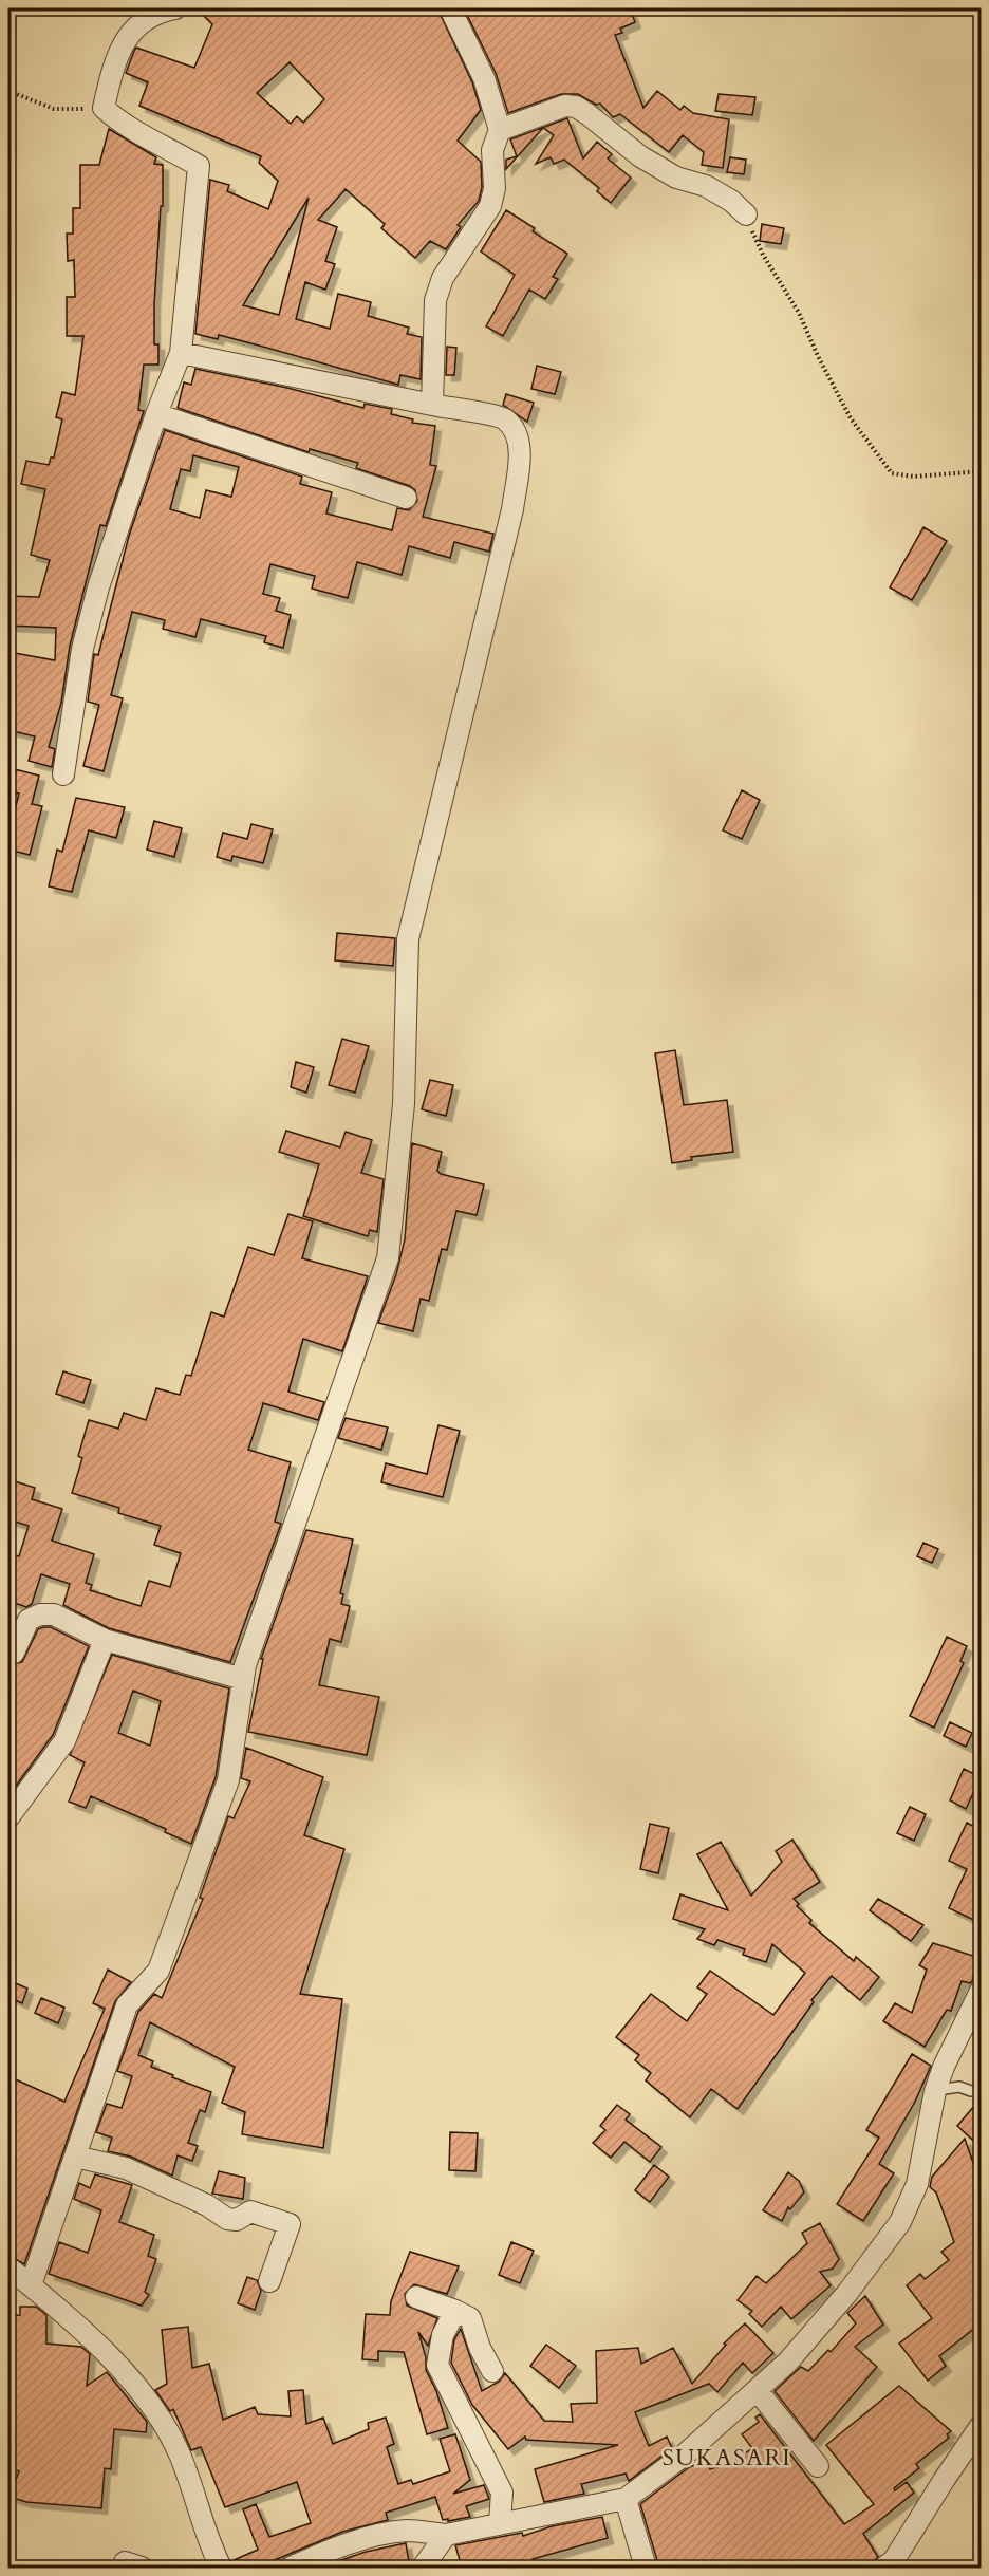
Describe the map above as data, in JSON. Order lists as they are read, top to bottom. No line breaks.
{"districts":["SUKASARI"]}
